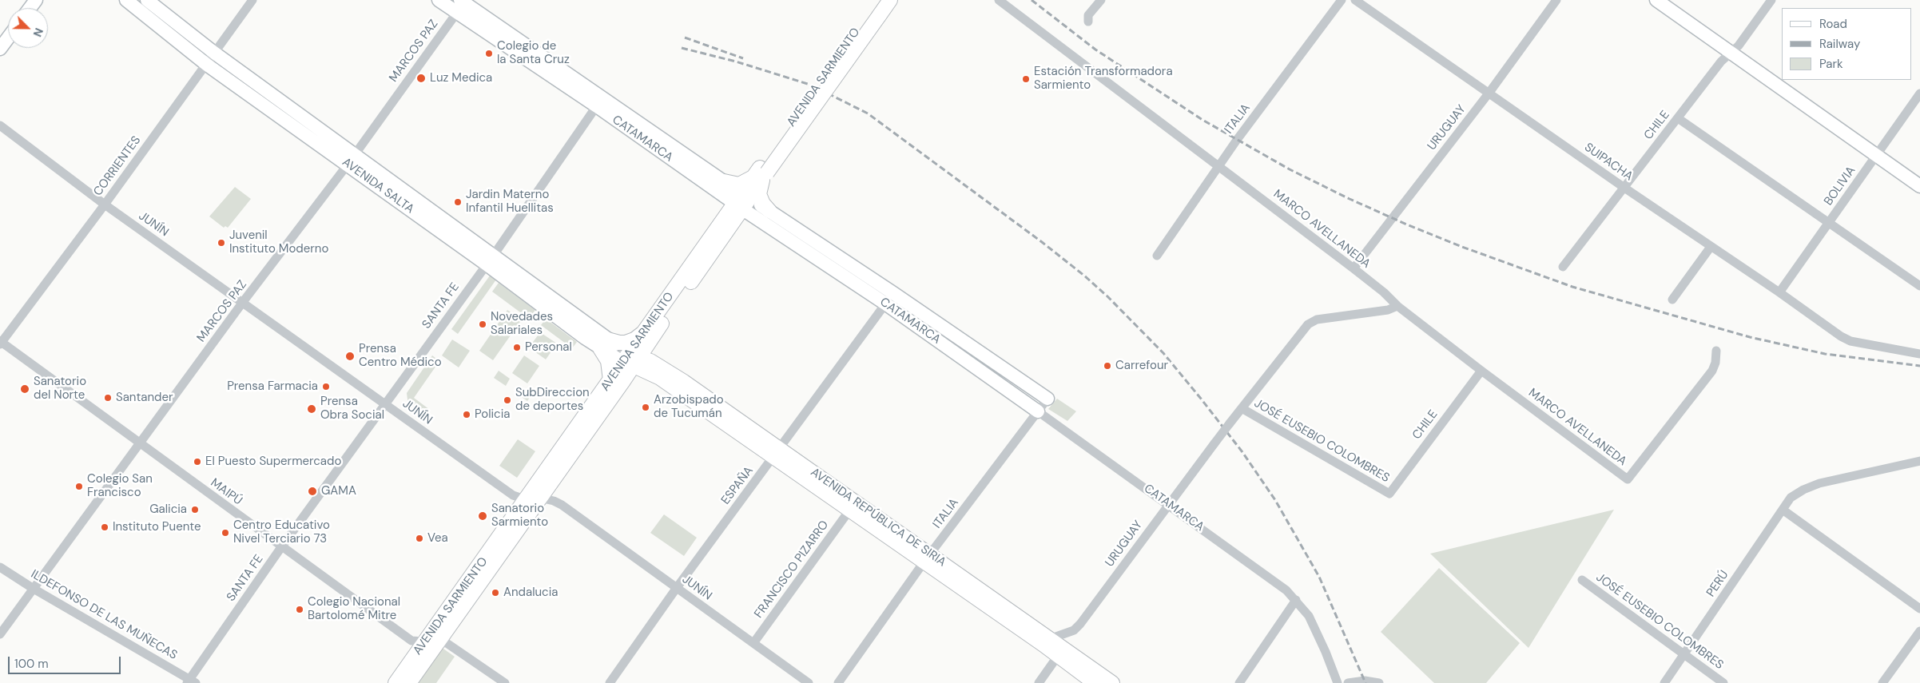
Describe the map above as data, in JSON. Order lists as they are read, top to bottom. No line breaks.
{"streets":{"main road":["AVENIDA SARMIENTO","CATAMARCA","AVENIDA SALTA","AVENIDA REPÚBLICA DE SIRIA"],"street":["MARCOS PAZ","ITALIA","CHILE","URUGUAY","SUIPACHA","CORRIENTES","BOLIVIA","JUNÍN","MARCO AVELLANEDA","SANTA FE","JOSÉ EUSEBIO COLOMBRES","ESPAÑA","MAIPÚ","FRANCISCO PIZARRO","PERÚ","ILDEFONSO DE LAS MUÑECAS"]},"crossings":[["MARCOS PAZ","CATAMARCA"],["MARCOS PAZ","AVENIDA SALTA"],["MARCOS PAZ","JUNÍN"],["MARCOS PAZ","MAIPÚ"],["MARCOS PAZ","ILDEFONSO DE LAS MUÑECAS"],["AVENIDA SARMIENTO","CATAMARCA"],["AVENIDA SARMIENTO","AVENIDA SALTA"],["AVENIDA SARMIENTO","JUNÍN"],["AVENIDA SARMIENTO","MAIPÚ"],["AVENIDA SARMIENTO","AVENIDA REPÚBLICA DE SIRIA"],["ITALIA","CATAMARCA"],["ITALIA","MARCO AVELLANEDA"],["ITALIA","AVENIDA REPÚBLICA DE SIRIA"],["CHILE","SUIPACHA"],["CHILE","MARCO AVELLANEDA"],["CHILE","JOSÉ EUSEBIO COLOMBRES"],["URUGUAY","CATAMARCA"],["URUGUAY","SUIPACHA"],["URUGUAY","MARCO AVELLANEDA"],["URUGUAY","JOSÉ EUSEBIO COLOMBRES"],["URUGUAY","AVENIDA REPÚBLICA DE SIRIA"],["CATAMARCA","SANTA FE"],["CATAMARCA","ESPAÑA"],["SUIPACHA","BOLIVIA"],["CORRIENTES","AVENIDA SALTA"],["CORRIENTES","JUNÍN"],["CORRIENTES","MAIPÚ"],["AVENIDA SALTA","SANTA FE"],["AVENIDA SALTA","AVENIDA REPÚBLICA DE SIRIA"],["JUNÍN","SANTA FE"],["JUNÍN","ESPAÑA"],["JUNÍN","FRANCISCO PIZARRO"],["SANTA FE","MAIPÚ"],["SANTA FE","ILDEFONSO DE LAS MUÑECAS"],["JOSÉ EUSEBIO COLOMBRES","PERÚ"],["ESPAÑA","AVENIDA REPÚBLICA DE SIRIA"],["AVENIDA REPÚBLICA DE SIRIA","FRANCISCO PIZARRO"]],"places":["Colegio de la Santa Cruz","Luz Medica","Estación Transformadora Sarmiento","Jardin Materno Infantil Huellitas","Juvenil Instituto Moderno","Novedades Salariales","Personal","Prensa Centro Médico","Carrefour","Prensa Farmacia","Sanatorio del Norte","Santander","SubDireccion de deportes","Arzobispado de Tucumán","Prensa Obra Social","Policia","El Puesto Supermercado","Colegio San Francisco","GAMA","Galicia","Sanatorio Sarmiento","Instituto Puente","Centro Educativo Nivel Terciario 73","Vea","Andalucia","Colegio Nacional Bartolomé Mitre"],"legend":["Road","Railway","Park"],"scale_bar":"100 m","north":"bottom right"}
